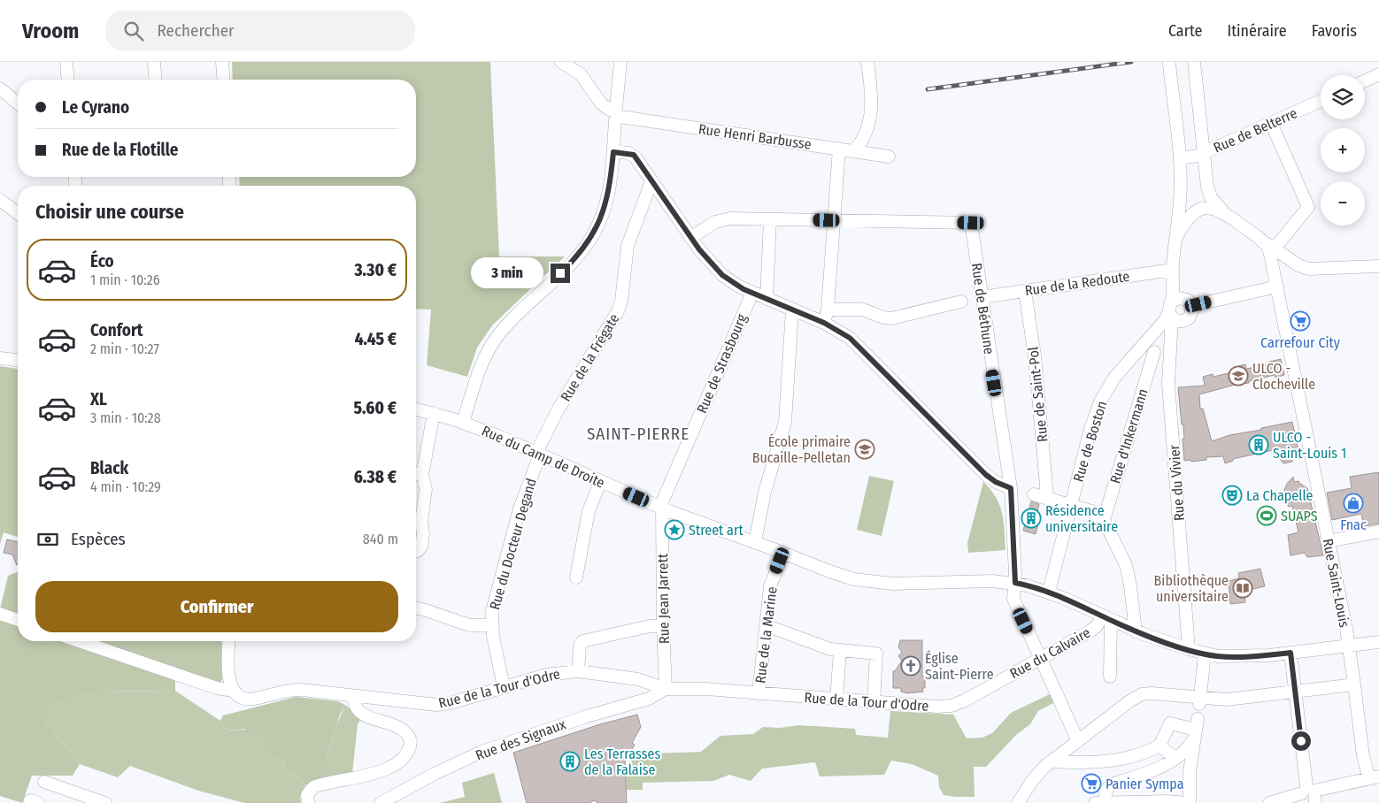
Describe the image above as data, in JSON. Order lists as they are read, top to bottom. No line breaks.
{"streets":{"street":["Rue de Belterre","Rue Henri Barbusse","Rue de la Redoute","Rue de Béthune","Rue de la Frégate","Rue de Strasbourg","Rue de Saint-Pol","Rue d'Inkermann","Rue de Boston","Rue du Camp de Droite","Rue du Vivier","Rue du Docteur Degand","Rue Saint-Louis","Rue Jean Jarrett","Rue de la Marine","Rue du Calvaire","Rue de la Tour d'Odre","Rue des Signaux"]},"crossings":[["Rue de Belterre","Rue du Vivier"],["Rue de la Redoute","Rue de Béthune"],["Rue de la Redoute","Rue de Saint-Pol"],["Rue de la Redoute","Rue du Vivier"],["Rue de Béthune","Rue du Camp de Droite"],["Rue de Béthune","Rue du Calvaire"],["Rue de la Frégate","Rue du Camp de Droite"],["Rue de la Frégate","Rue du Docteur Degand"],["Rue de Strasbourg","Rue du Camp de Droite"],["Rue de Strasbourg","Rue Jean Jarrett"],["Rue d'Inkermann","Rue de Boston"],["Rue de Boston","Rue du Camp de Droite"],["Rue de Boston","Rue du Vivier"],["Rue du Camp de Droite","Rue du Vivier"],["Rue du Camp de Droite","Rue du Docteur Degand"],["Rue du Camp de Droite","Rue Saint-Louis"],["Rue du Camp de Droite","Rue Jean Jarrett"],["Rue du Camp de Droite","Rue de la Marine"],["Rue du Camp de Droite","Rue du Calvaire"],["Rue du Docteur Degand","Rue de la Tour d'Odre"],["Rue Jean Jarrett","Rue de la Tour d'Odre"],["Rue Jean Jarrett","Rue des Signaux"],["Rue de la Marine","Rue de la Tour d'Odre"],["Rue du Calvaire","Rue de la Tour d'Odre"],["Rue de la Tour d'Odre","Rue des Signaux"]],"districts":["SAINT-PIERRE"],"places":{"supermarket":["Carrefour City","Panier Sympa"],"school or university":["ULCO - Clocheville","École primaire Bucaille-Pelletan"],"building":["ULCO - Saint-Louis 1","Résidence universitaire","Les Terrasses de la Falaise"],"theatre":["La Chapelle"],"shop":["Fnac"],"sports":["SUAPS"],"place":["Street art"],"library":["Bibliothèque universitaire"],"church":["Église Saint-Pierre"]},"page":{"header":"Vroom","search":"Rechercher","nav":["Carte","Itinéraire","Favoris"],"map_buttons":["+","−"],"banner":["Le Cyrano","Rue de la Flotille"],"heading":"Choisir une course","list":[{"name":"Éco","note":"1 min · 10:26","value":"3.30 €"},{"name":"Confort","note":"2 min · 10:27","value":"4.45 €"},{"name":"XL","note":"3 min · 10:28","value":"5.60 €"},{"name":"Black","note":"4 min · 10:29","value":"6.38 €"}],"bubble":"3 min","pay":["Espèces","840 m"],"buttons":"Confirmer"}}
